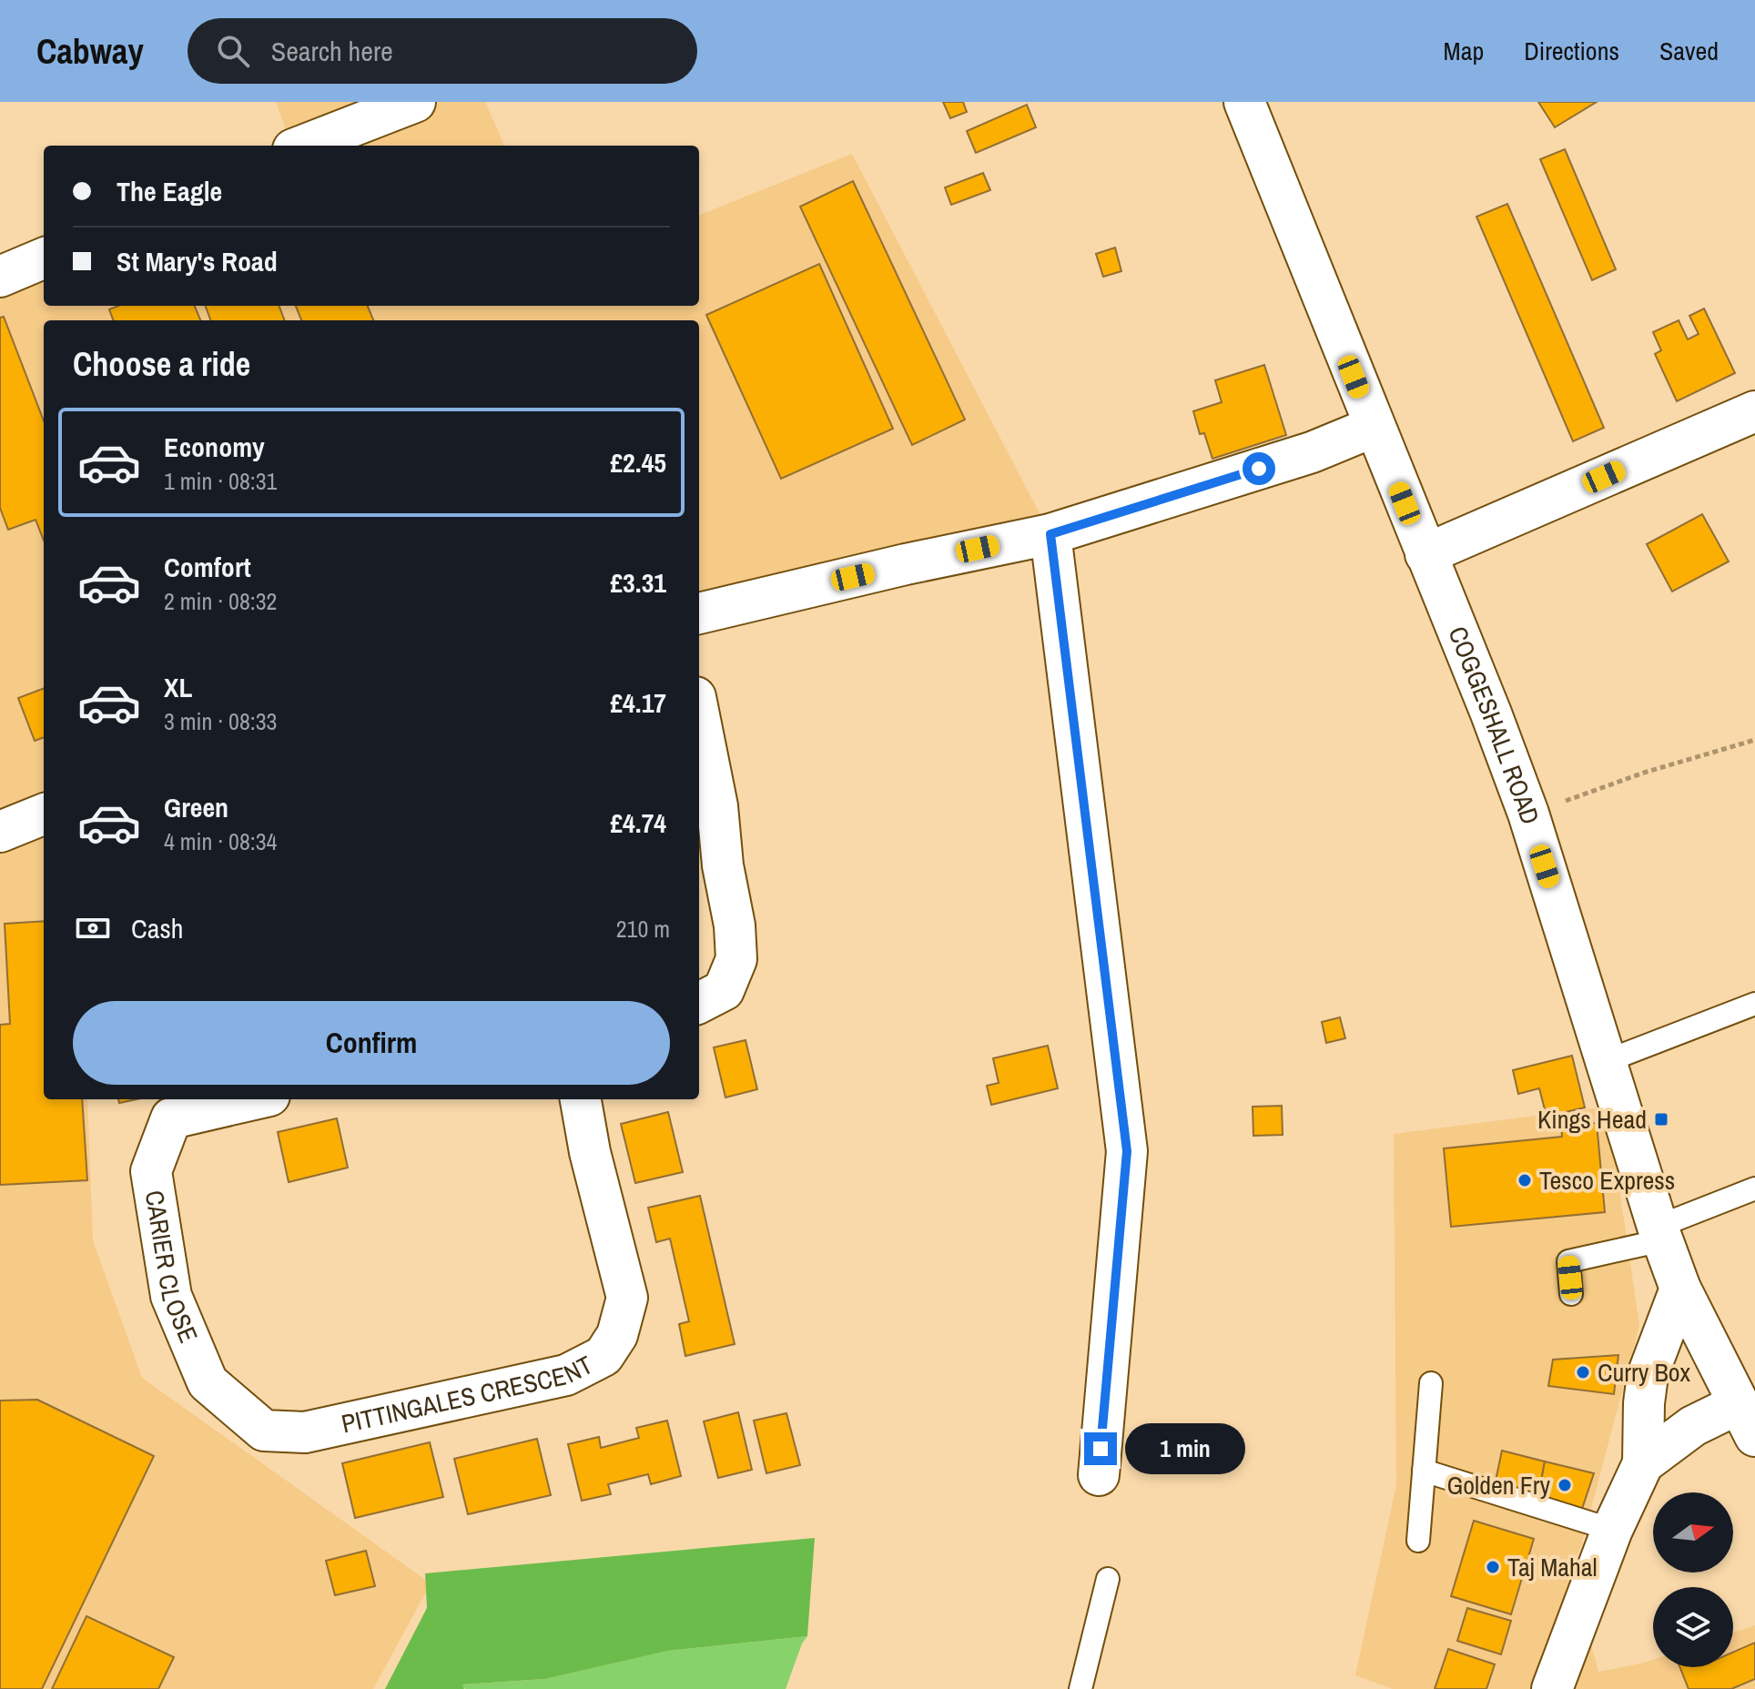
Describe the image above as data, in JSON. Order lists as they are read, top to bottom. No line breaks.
{"streets":{"street":["COGGESHALL ROAD","CARIER CLOSE","PITTINGALES CRESCENT"]},"crossings":[["CARIER CLOSE","PITTINGALES CRESCENT"]],"places":{"transit":["Kings Head"],"other":["Tesco Express","Curry Box","Golden Fry","Taj Mahal"]},"north":"right","page":{"header":"Cabway","search":"Search here","nav":["Map","Directions","Saved"],"banner":["The Eagle","St Mary's Road"],"heading":"Choose a ride","list":[{"name":"Economy","note":"1 min · 08:31","value":"£2.45"},{"name":"Comfort","note":"2 min · 08:32","value":"£3.31"},{"name":"XL","note":"3 min · 08:33","value":"£4.17"},{"name":"Green","note":"4 min · 08:34","value":"£4.74"}],"pay":["Cash","210 m"],"buttons":"Confirm","bubble":"1 min"}}
